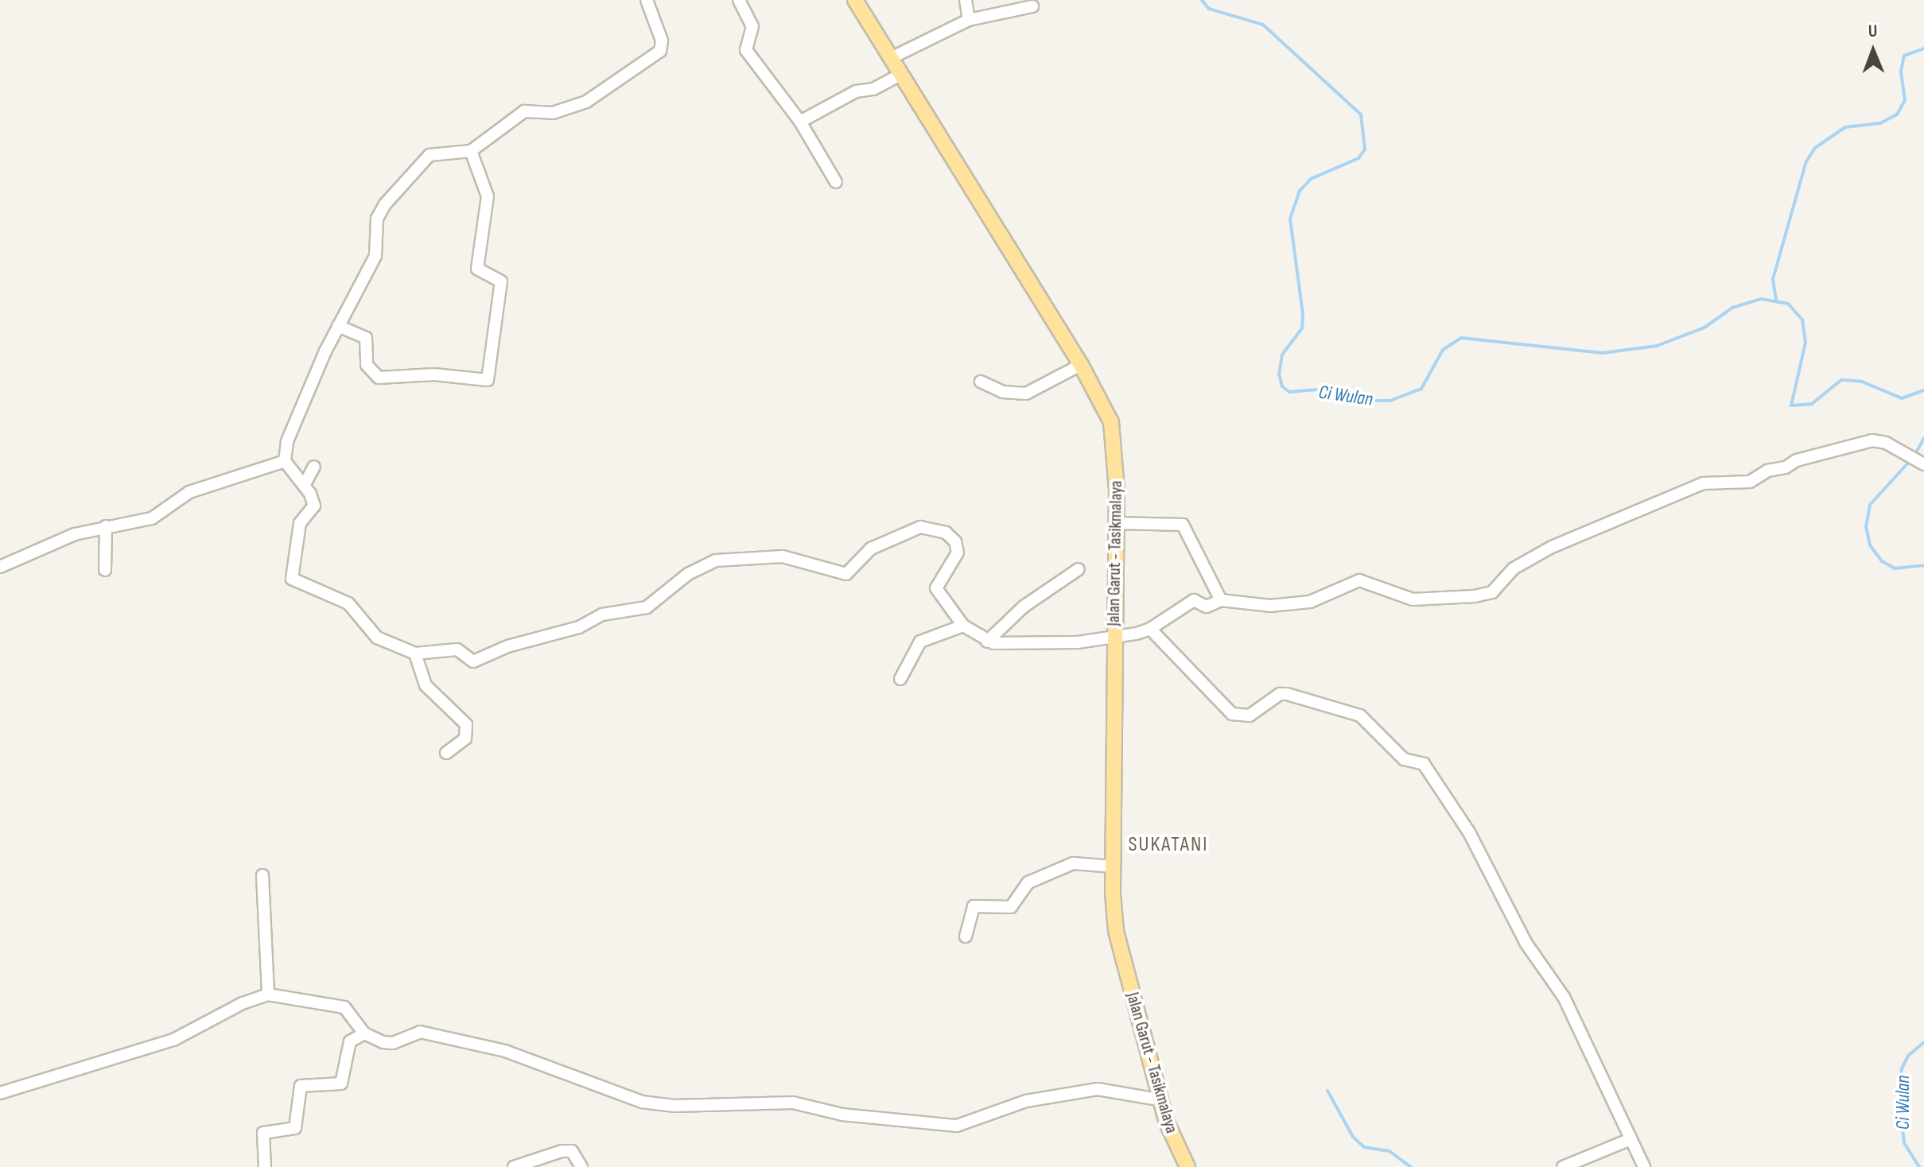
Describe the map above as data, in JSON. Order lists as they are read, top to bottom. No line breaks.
{"streets":{"main road":["Jalan Garut - Tasikmalaya"]},"districts":["SUKATANI"],"water":["Ci Wulan"],"north":"top"}
